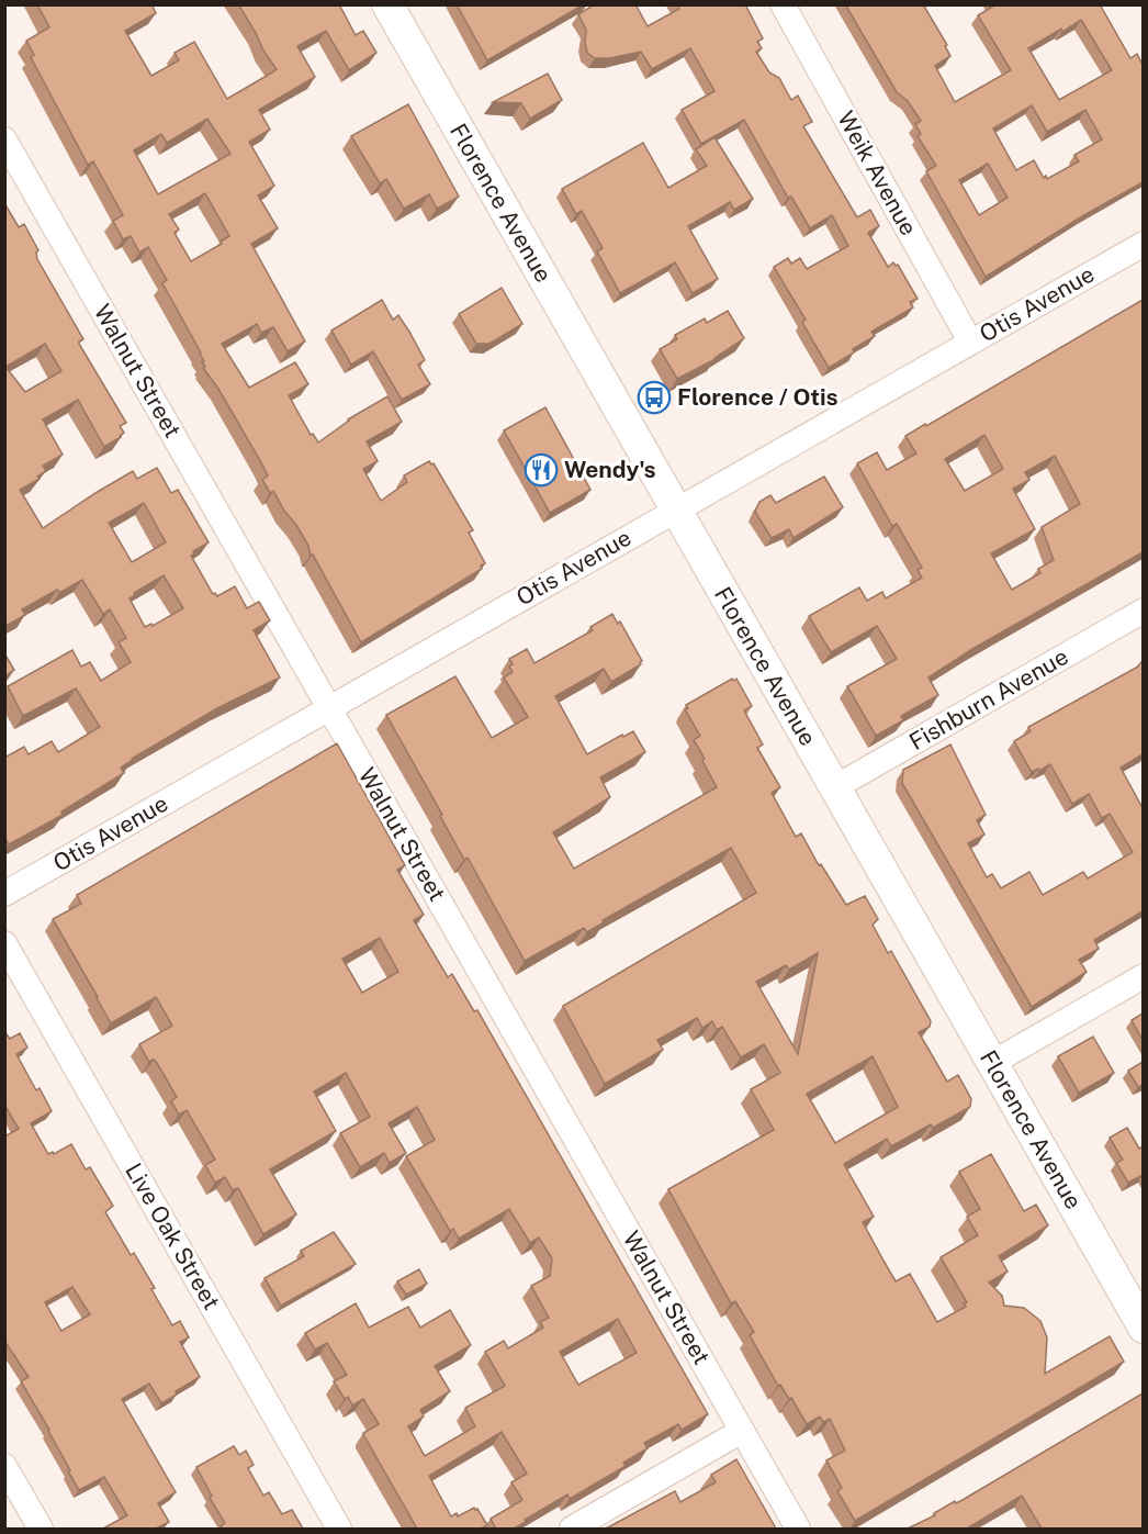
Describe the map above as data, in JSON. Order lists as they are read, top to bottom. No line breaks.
{"streets":{"main road":["Florence Avenue"],"street":["Weik Avenue","Otis Avenue","Walnut Street","Fishburn Avenue","Live Oak Street"]},"crossings":[["Weik Avenue","Otis Avenue"],["Florence Avenue","Otis Avenue"],["Florence Avenue","Fishburn Avenue"],["Otis Avenue","Walnut Street"]],"places":{"bus stop":["Florence / Otis"],"restaurant":["Wendy's"]}}
